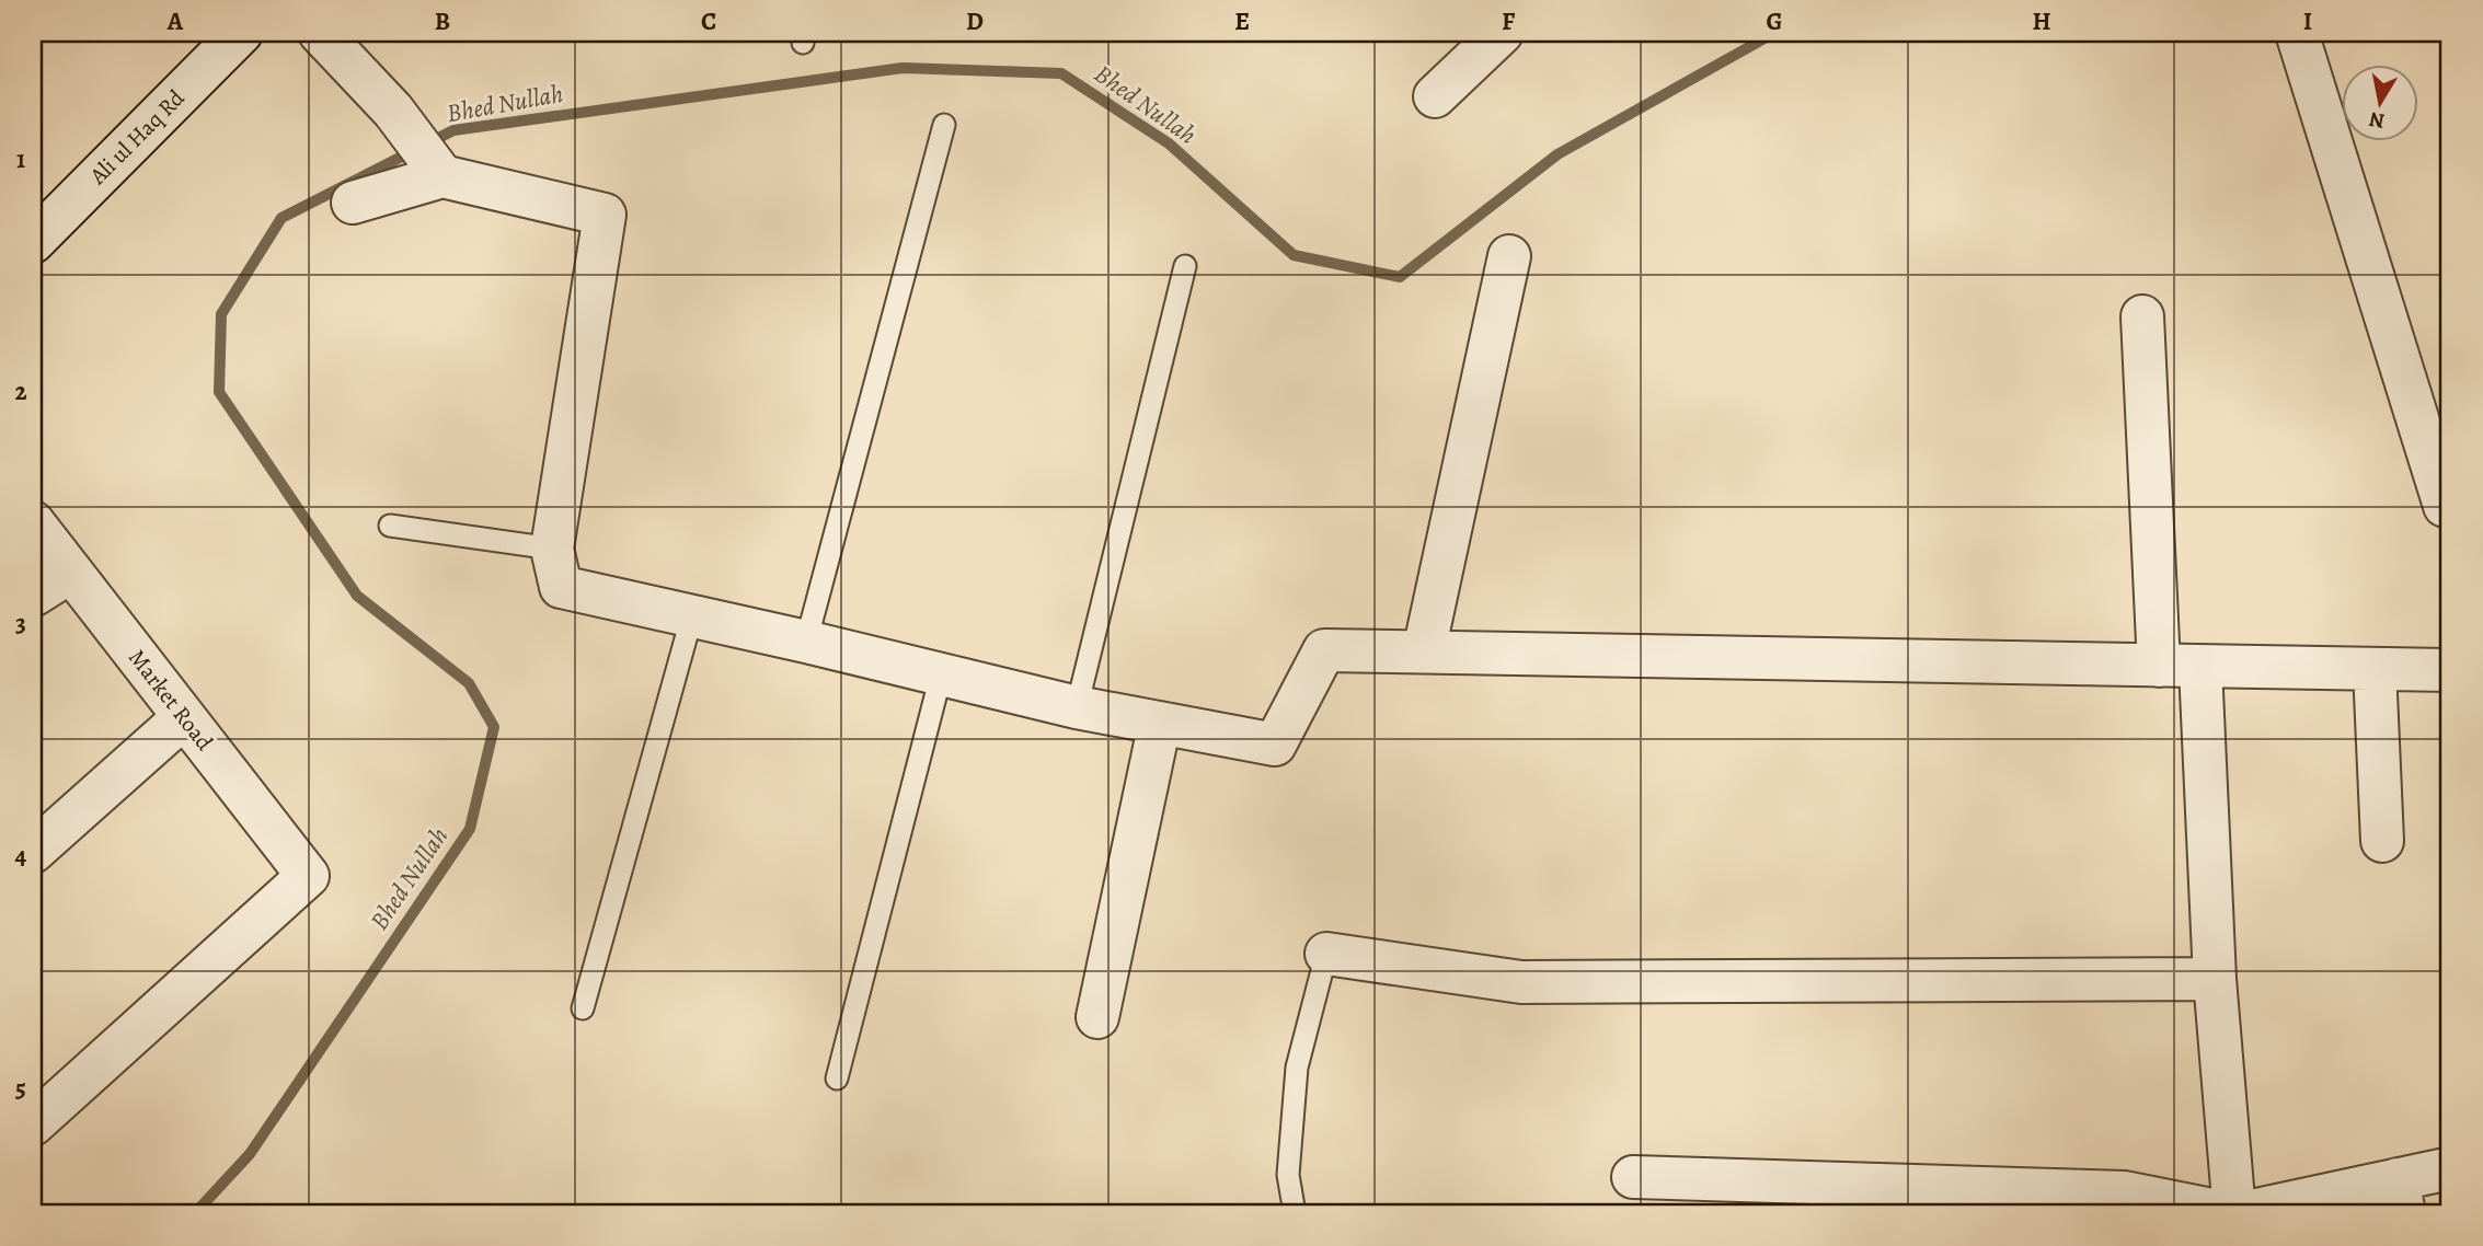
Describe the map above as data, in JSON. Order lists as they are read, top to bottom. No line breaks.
{"streets":{"street":["Ali ul Haq Rd","Market Road"]},"water":["Bhed Nullah"],"north":"bottom","grid":{"columns":["A","B","C","D","E","F","G","H","I"],"rows":["1","2","3","4","5"]}}
